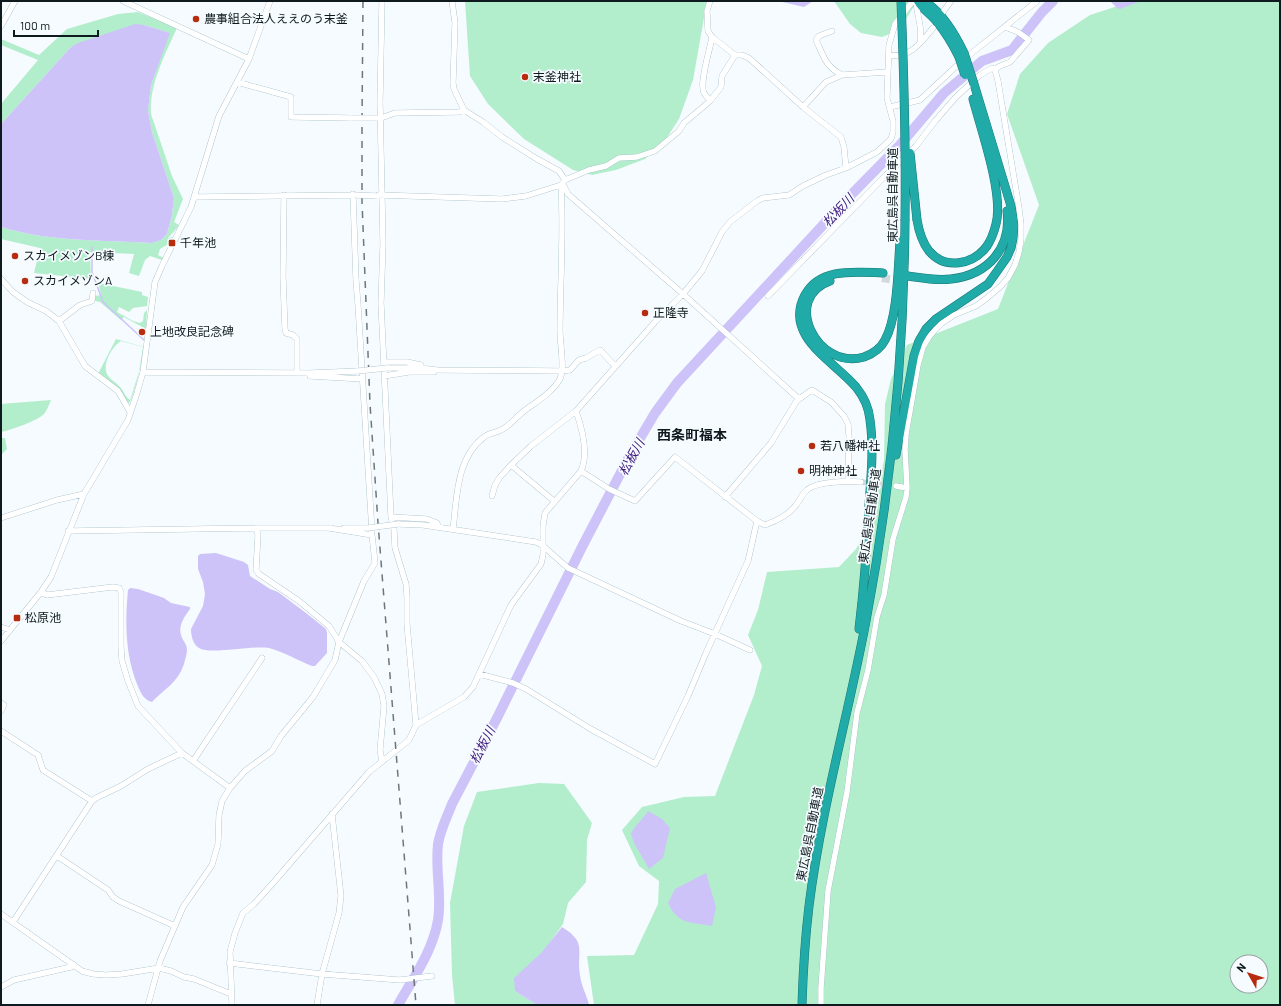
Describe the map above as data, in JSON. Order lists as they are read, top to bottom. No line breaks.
{"streets":{"highway":["東広島呉自動車道"]},"districts":["西条町福本"],"water":["松板川"],"places":{"other":["農事組合法人ええのう末釜","末釜神社","スカイメゾンB棟","スカイメゾンA","正隆寺","上地改良記念碑","若八幡神社","明神神社"],"transit":["千年池","松原池"]},"scale_bar":"100 m","north":"top left"}
